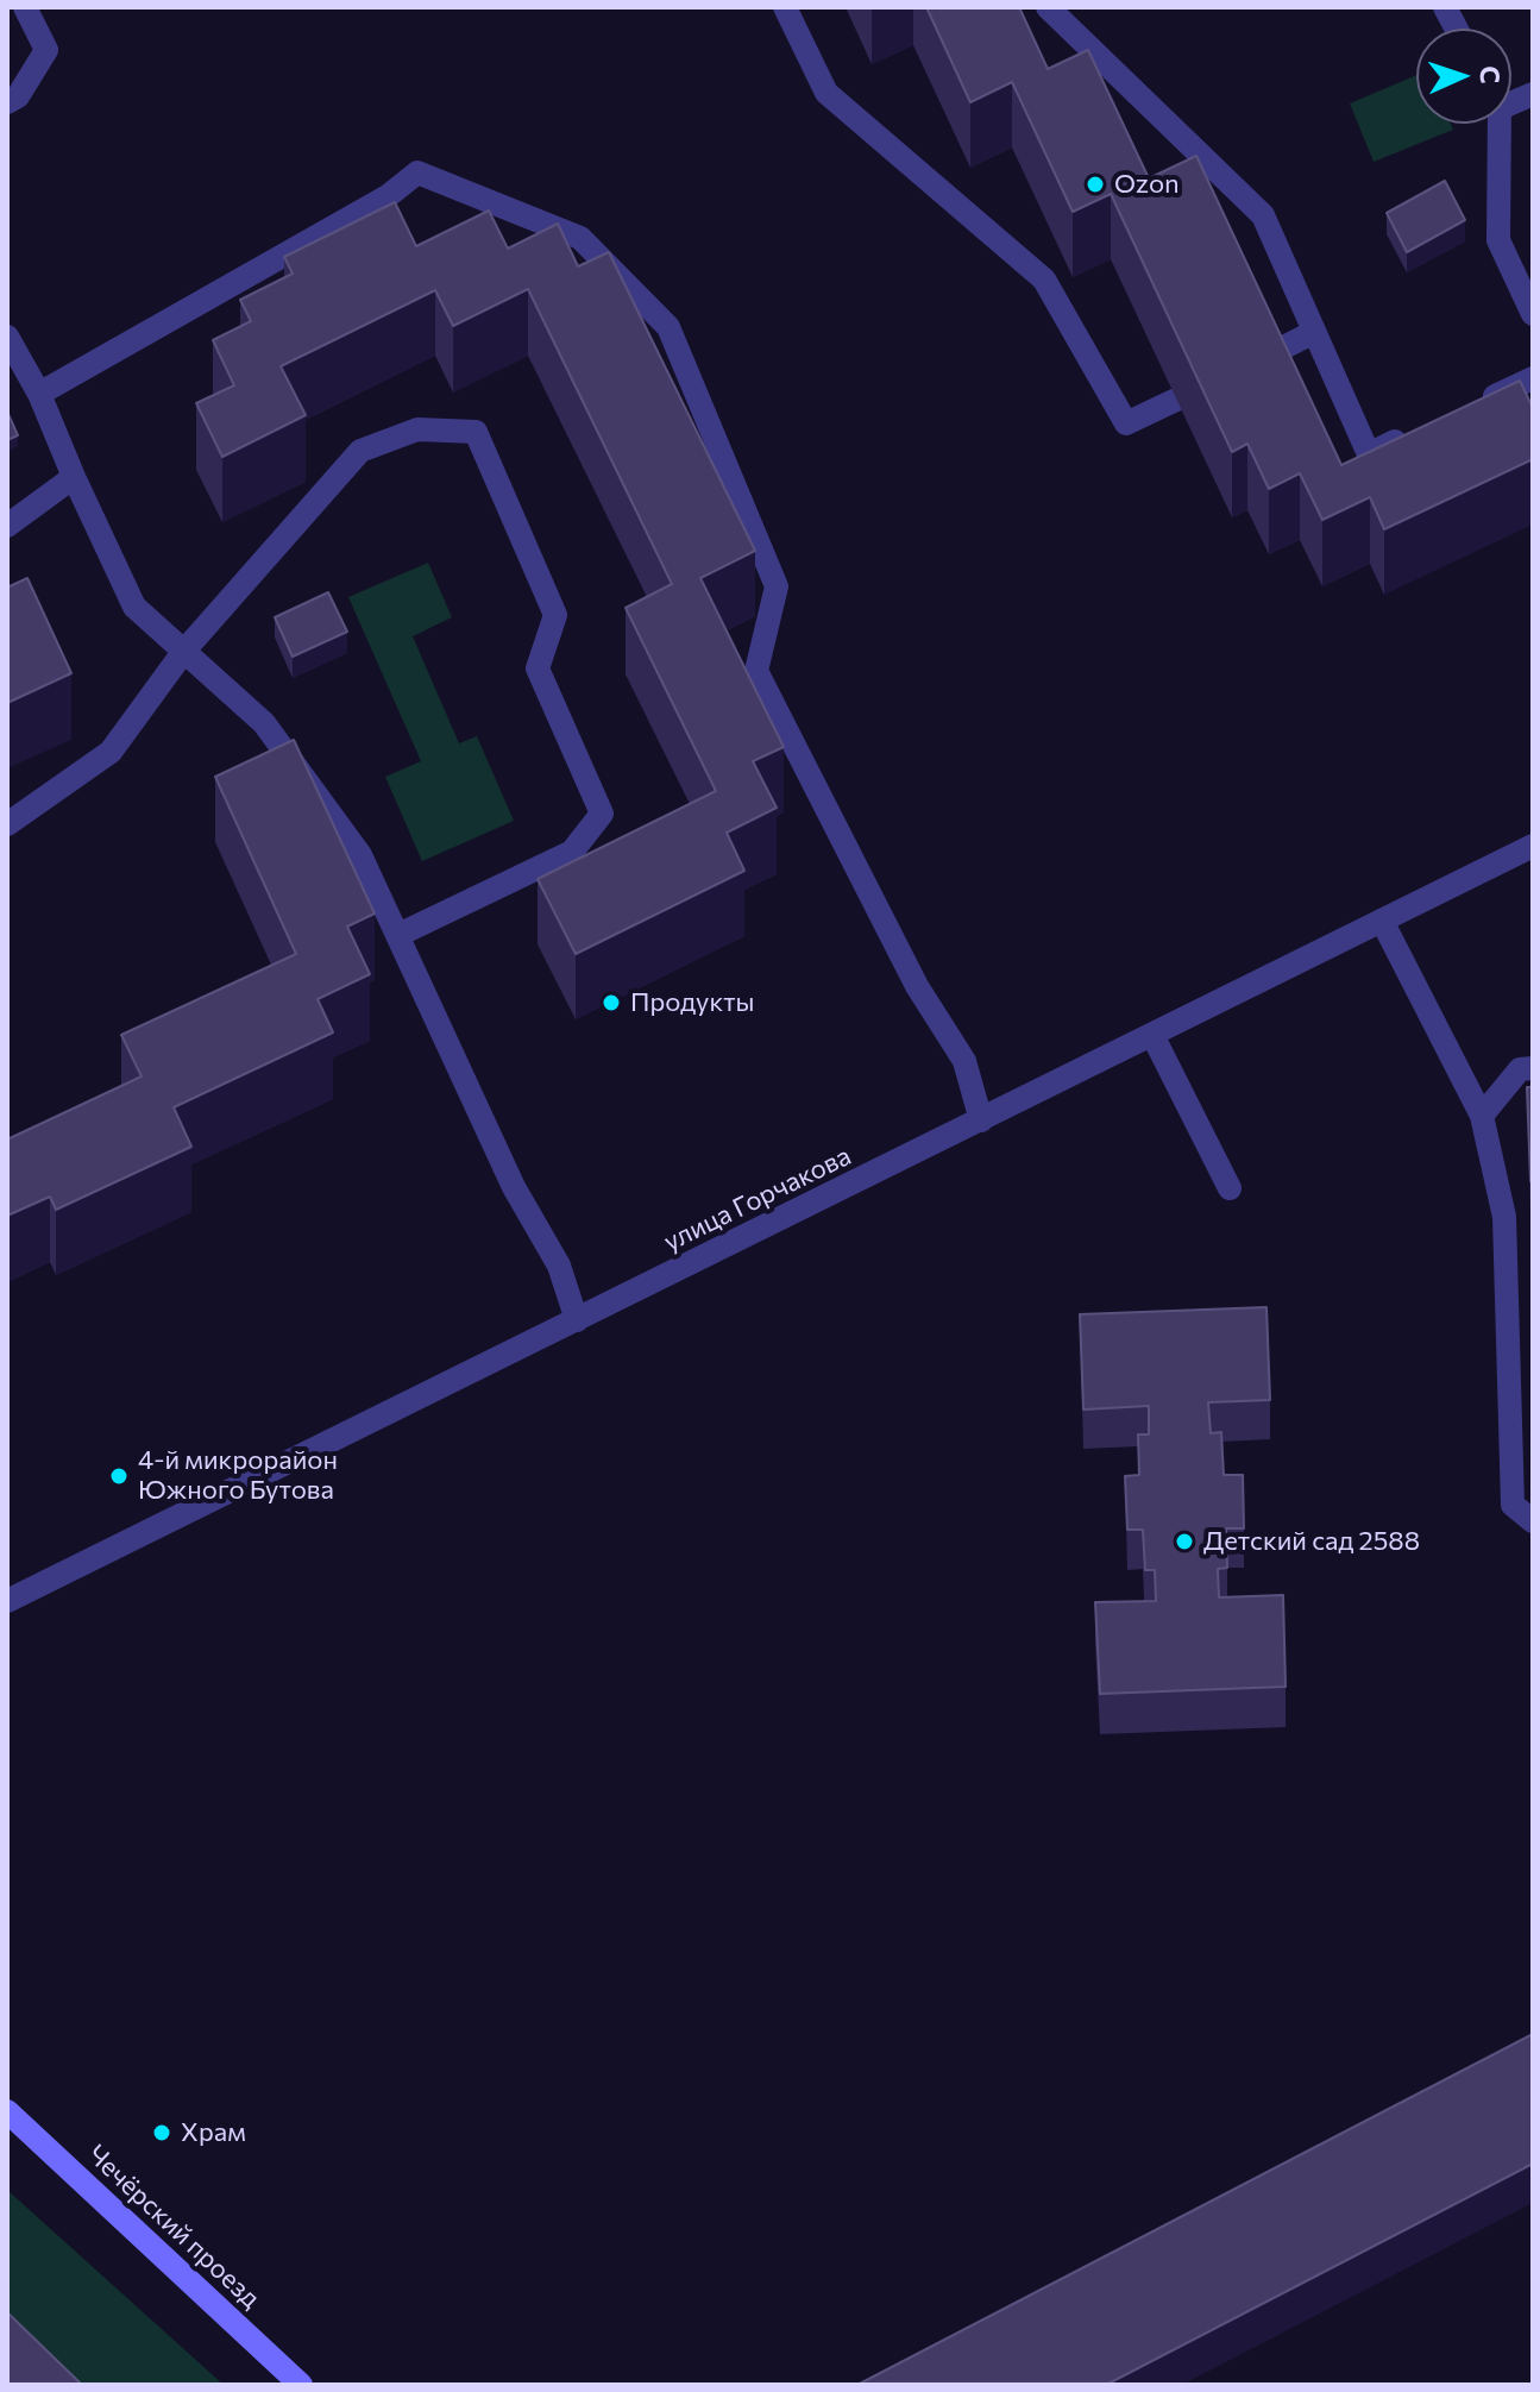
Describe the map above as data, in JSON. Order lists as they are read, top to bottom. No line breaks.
{"streets":{"main road":["Чечёрский проезд"],"street":["улица Горчакова"]},"places":["Ozon","Продукты","4-й микрорайон Южного Бутова","Детский сад 2588","Храм"],"north":"right"}
